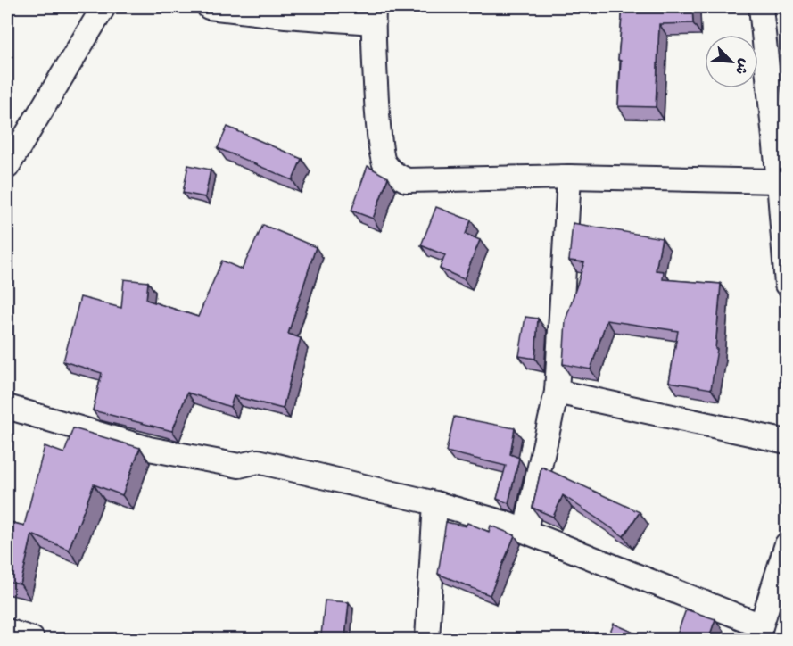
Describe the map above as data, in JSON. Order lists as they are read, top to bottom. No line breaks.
{"north":"bottom right"}
